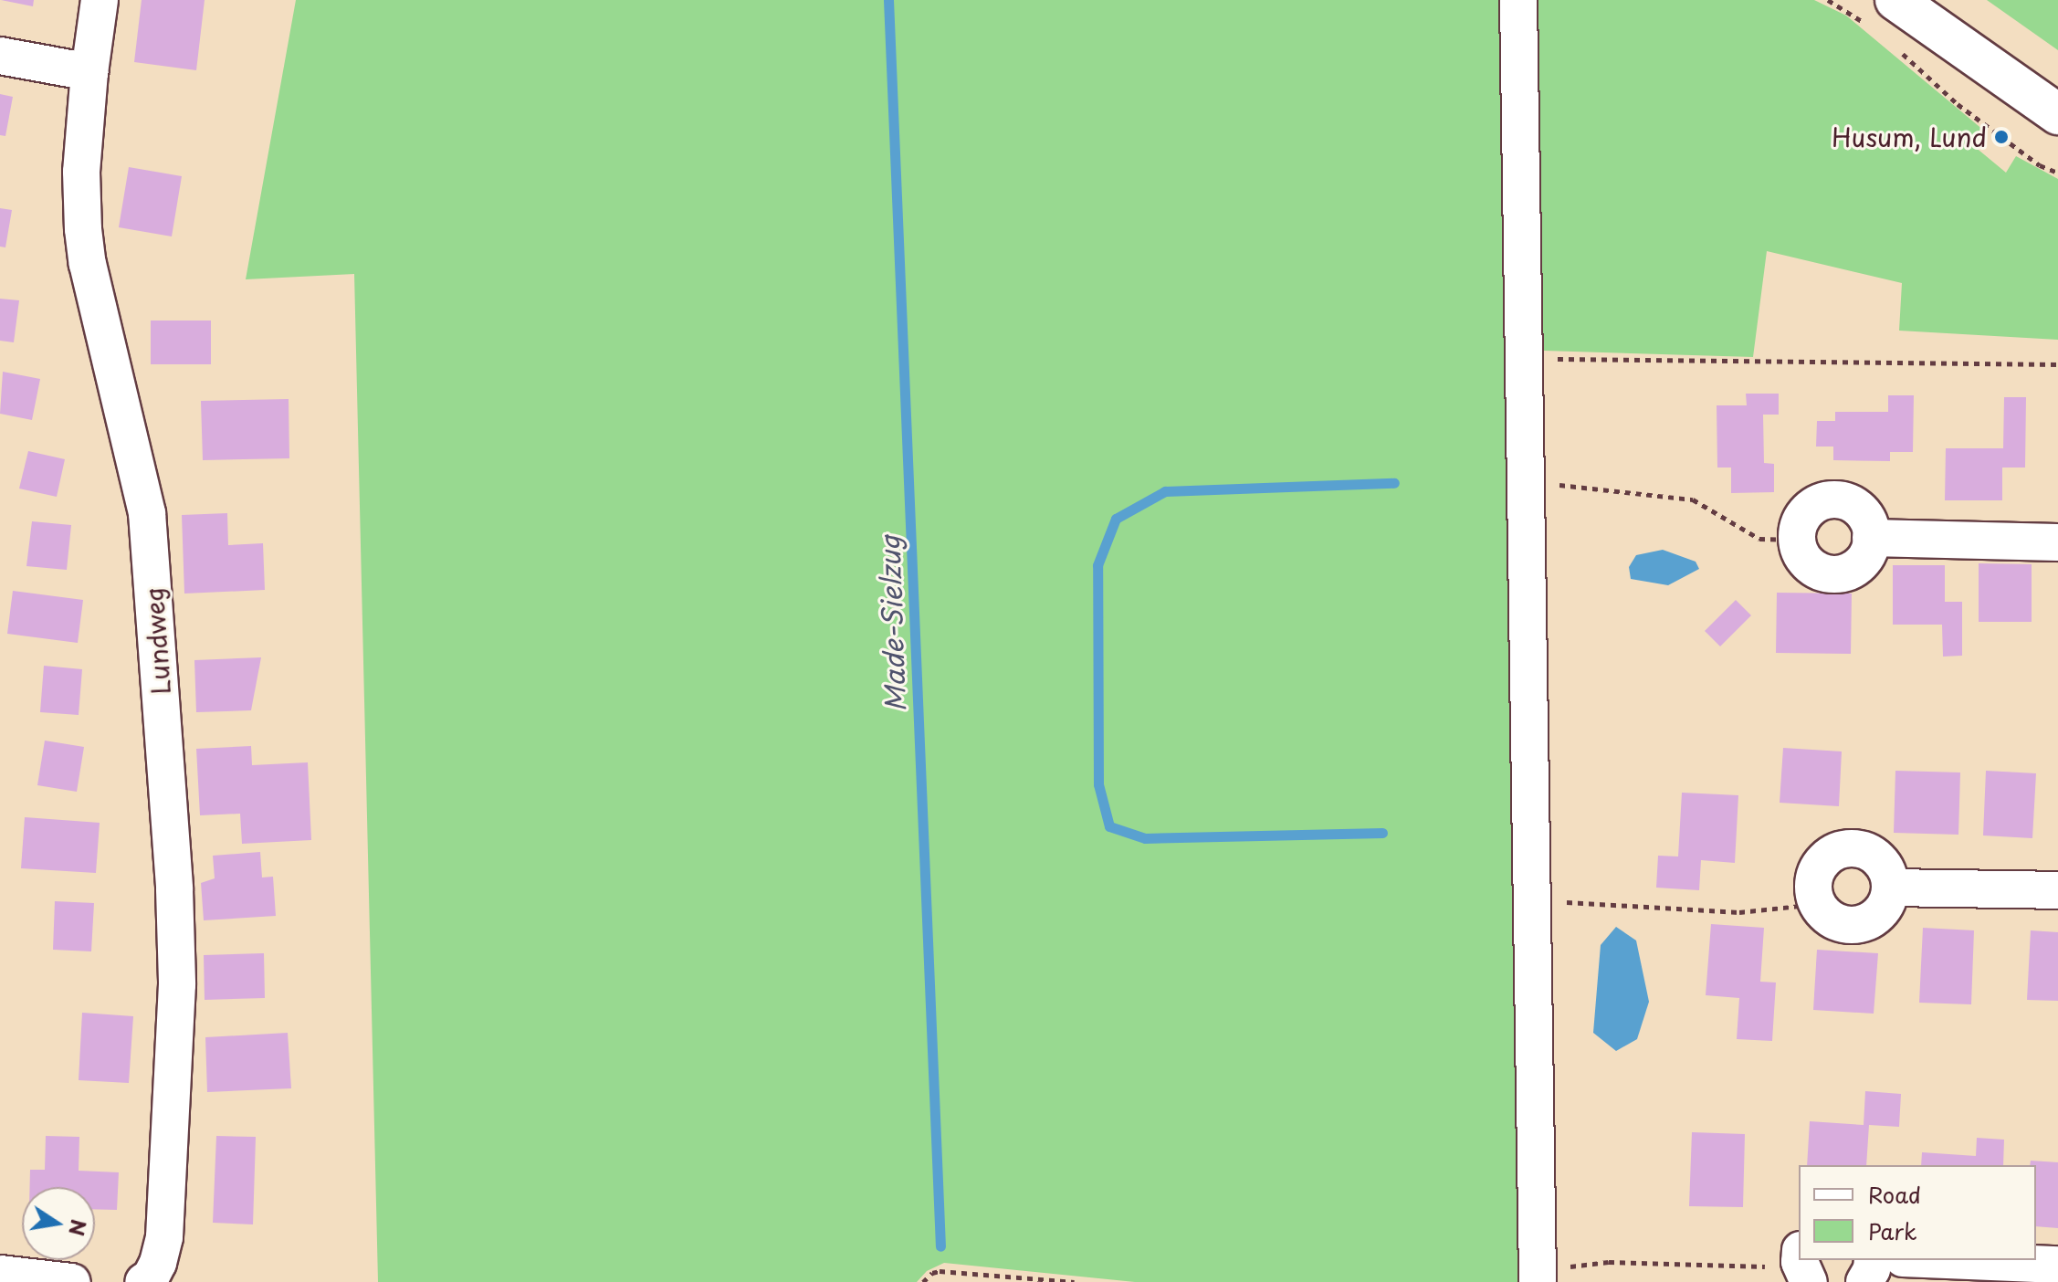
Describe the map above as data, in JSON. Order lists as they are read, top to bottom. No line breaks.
{"streets":{"street":["Lundweg"]},"water":["Made-Sielzug"],"places":["Husum, Lund"],"legend":["Road","Park"],"north":"right"}
